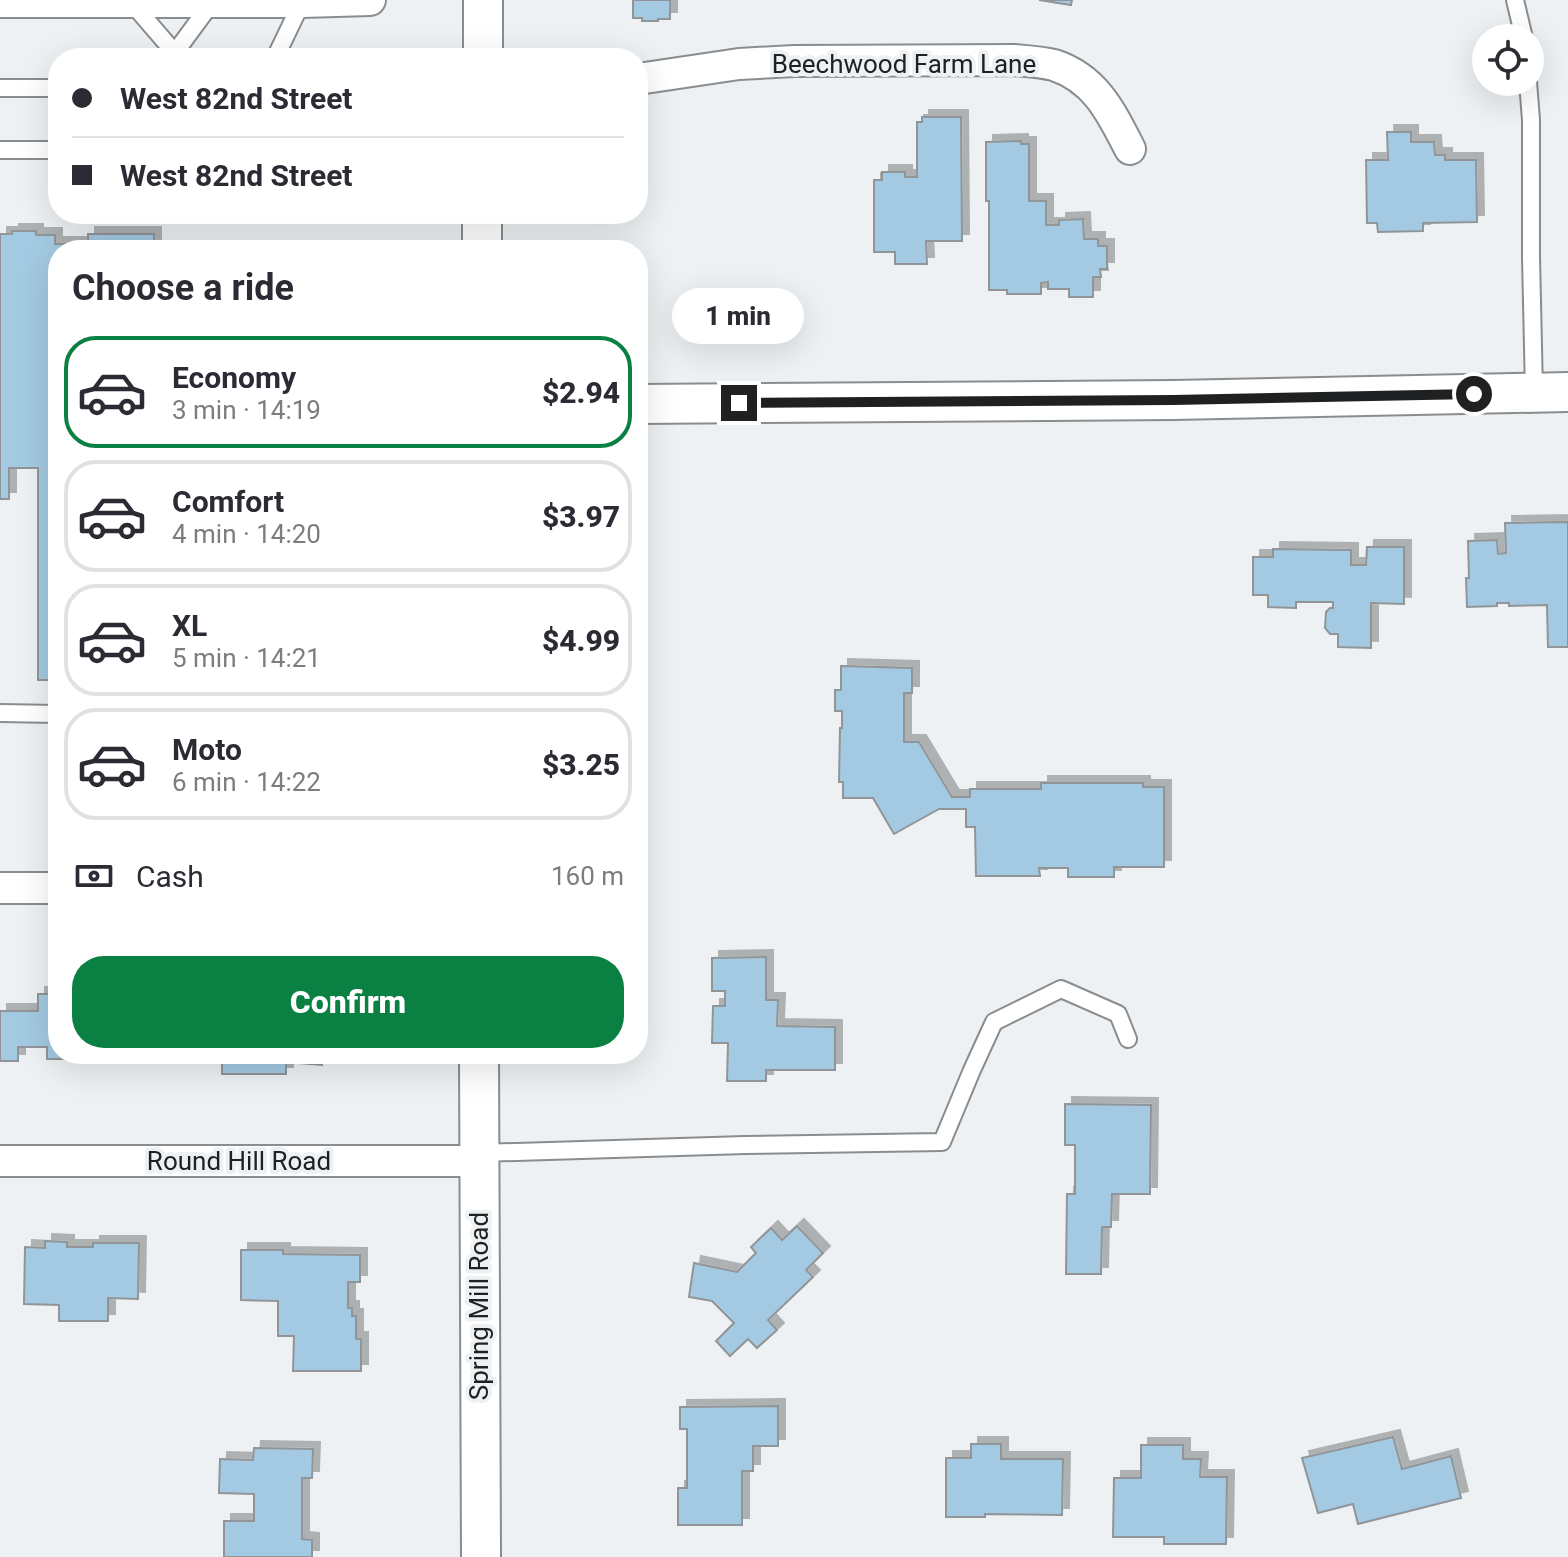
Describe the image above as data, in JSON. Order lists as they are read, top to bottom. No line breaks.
{"streets":{"street":["Beechwood Farm Lane","Round Hill Road","Spring Mill Road"]},"crossings":[["Round Hill Road","Spring Mill Road"]],"page":{"banner":["West 82nd Street","West 82nd Street"],"heading":"Choose a ride","bubble":"1 min","list":[{"name":"Economy","note":"3 min · 14:19","value":"$2.94"},{"name":"Comfort","note":"4 min · 14:20","value":"$3.97"},{"name":"XL","note":"5 min · 14:21","value":"$4.99"},{"name":"Moto","note":"6 min · 14:22","value":"$3.25"}],"pay":["Cash","160 m"],"buttons":"Confirm"}}
